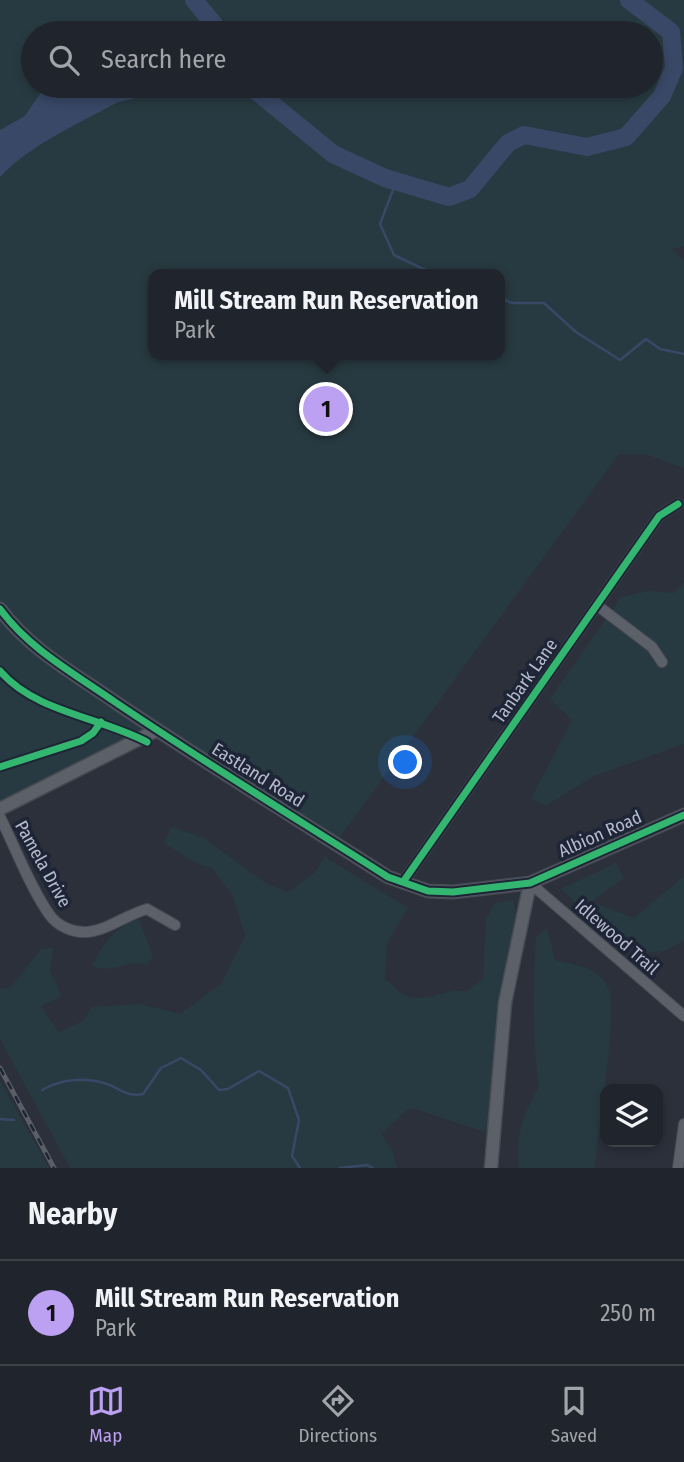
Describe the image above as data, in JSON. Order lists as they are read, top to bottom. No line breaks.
{"streets":{"street":["Tanbark Lane","Eastland Road","Albion Road","Pamela Drive","Idlewood Trail"]},"crossings":[["Tanbark Lane","Eastland Road"],["Eastland Road","Albion Road"],["Eastland Road","Idlewood Trail"],["Albion Road","Idlewood Trail"]],"page":{"search":"Search here","popup":["Mill Stream Run Reservation","Park"],"pins":"1","heading":"Nearby","list":[{"mark":"1","name":"Mill Stream Run Reservation","note":"Park","value":"250 m"}],"nav":["Map","Directions","Saved"]}}
